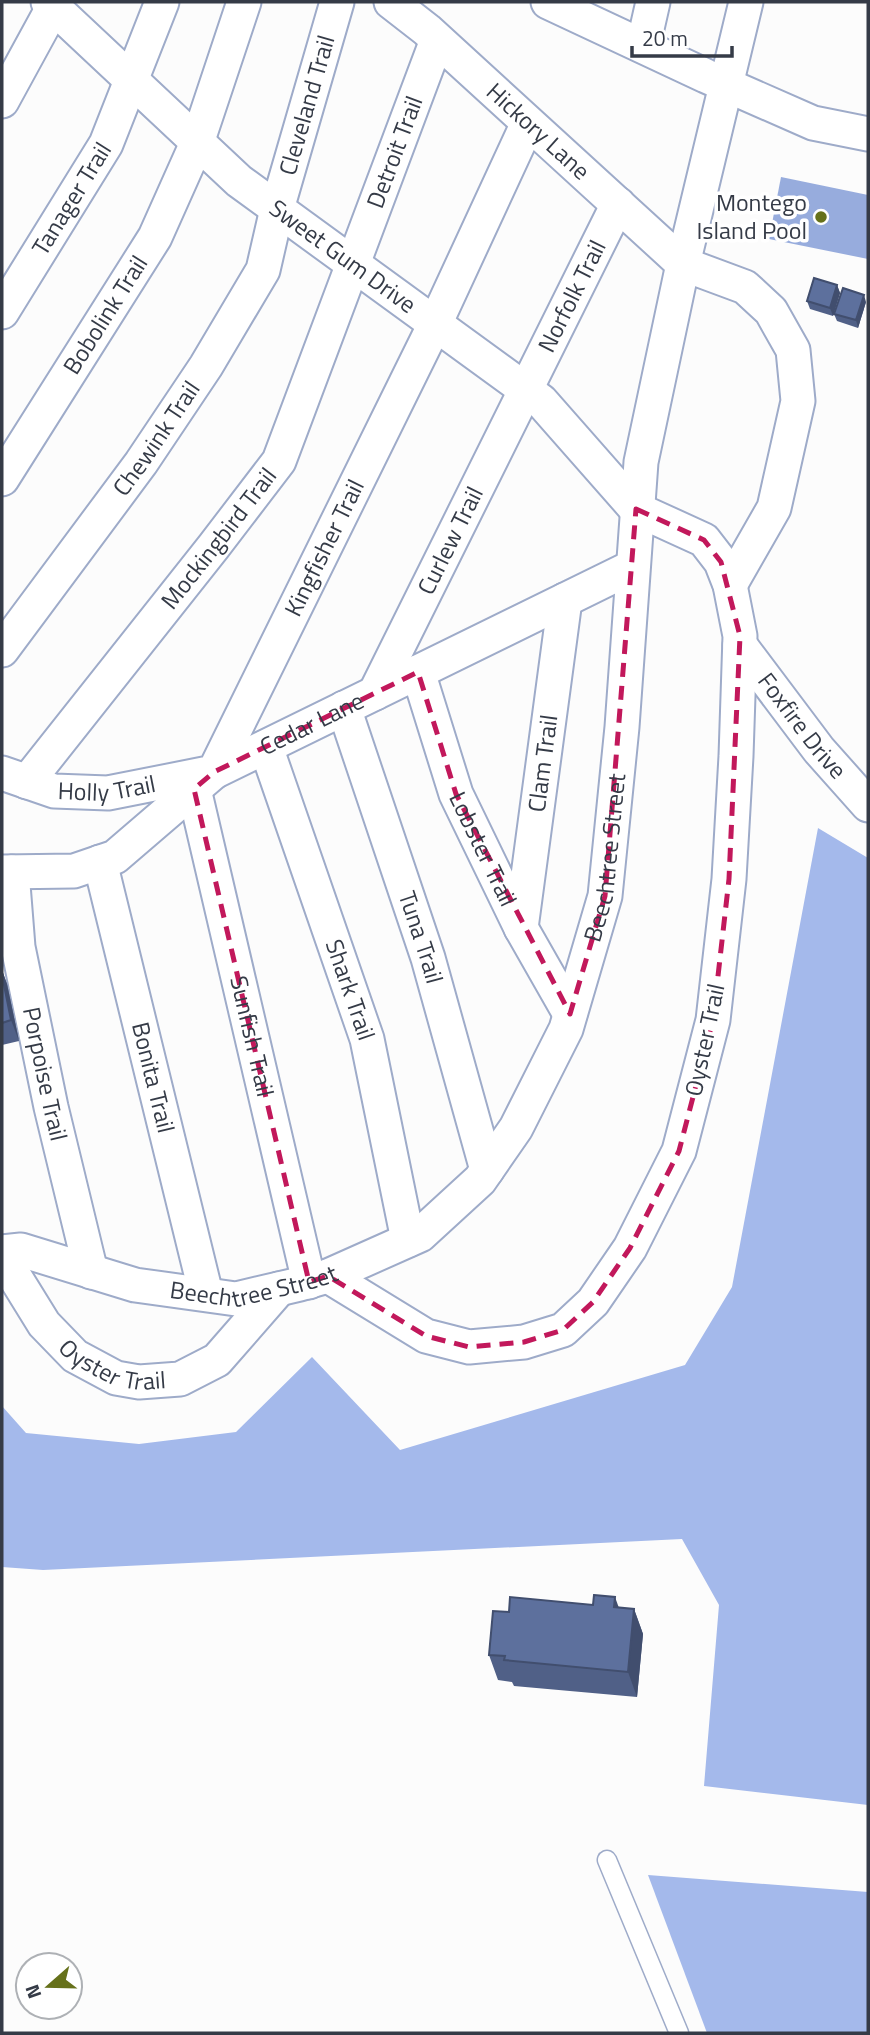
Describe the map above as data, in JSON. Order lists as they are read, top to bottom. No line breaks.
{"streets":{"street":["Cleveland Trail","Hickory Lane","Detroit Trail","Tanager Trail","Sweet Gum Drive","Norfolk Trail","Bobolink Trail","Chewink Trail","Mockingbird Trail","Curlew Trail","Kingfisher Trail","Cedar Lane","Foxfire Drive","Clam Trail","Holly Trail","Lobster Trail","Beechtree Street","Tuna Trail","Shark Trail","Sunfish Trail","Oyster Trail","Porpoise Trail","Bonita Trail"]},"crossings":[["Cleveland Trail","Sweet Gum Drive"],["Cleveland Trail","Chewink Trail"],["Hickory Lane","Detroit Trail"],["Hickory Lane","Norfolk Trail"],["Hickory Lane","Kingfisher Trail"],["Hickory Lane","Beechtree Street"],["Detroit Trail","Sweet Gum Drive"],["Detroit Trail","Mockingbird Trail"],["Tanager Trail","Sweet Gum Drive"],["Sweet Gum Drive","Norfolk Trail"],["Sweet Gum Drive","Bobolink Trail"],["Sweet Gum Drive","Chewink Trail"],["Sweet Gum Drive","Mockingbird Trail"],["Sweet Gum Drive","Curlew Trail"],["Sweet Gum Drive","Kingfisher Trail"],["Sweet Gum Drive","Beechtree Street"],["Sweet Gum Drive","Oyster Trail"],["Norfolk Trail","Curlew Trail"],["Mockingbird Trail","Holly Trail"],["Curlew Trail","Cedar Lane"],["Kingfisher Trail","Cedar Lane"],["Kingfisher Trail","Holly Trail"],["Kingfisher Trail","Sunfish Trail"],["Cedar Lane","Clam Trail"],["Cedar Lane","Holly Trail"],["Cedar Lane","Lobster Trail"],["Cedar Lane","Beechtree Street"],["Cedar Lane","Tuna Trail"],["Cedar Lane","Shark Trail"],["Cedar Lane","Sunfish Trail"],["Cedar Lane","Porpoise Trail"],["Cedar Lane","Bonita Trail"],["Foxfire Drive","Oyster Trail"],["Clam Trail","Lobster Trail"],["Holly Trail","Sunfish Trail"],["Lobster Trail","Beechtree Street"],["Beechtree Street","Tuna Trail"],["Beechtree Street","Shark Trail"],["Beechtree Street","Sunfish Trail"],["Beechtree Street","Oyster Trail"],["Beechtree Street","Porpoise Trail"],["Beechtree Street","Bonita Trail"],["Sunfish Trail","Oyster Trail"]],"places":["Montego Island Pool"],"scale_bar":"20 m","north":"left"}
